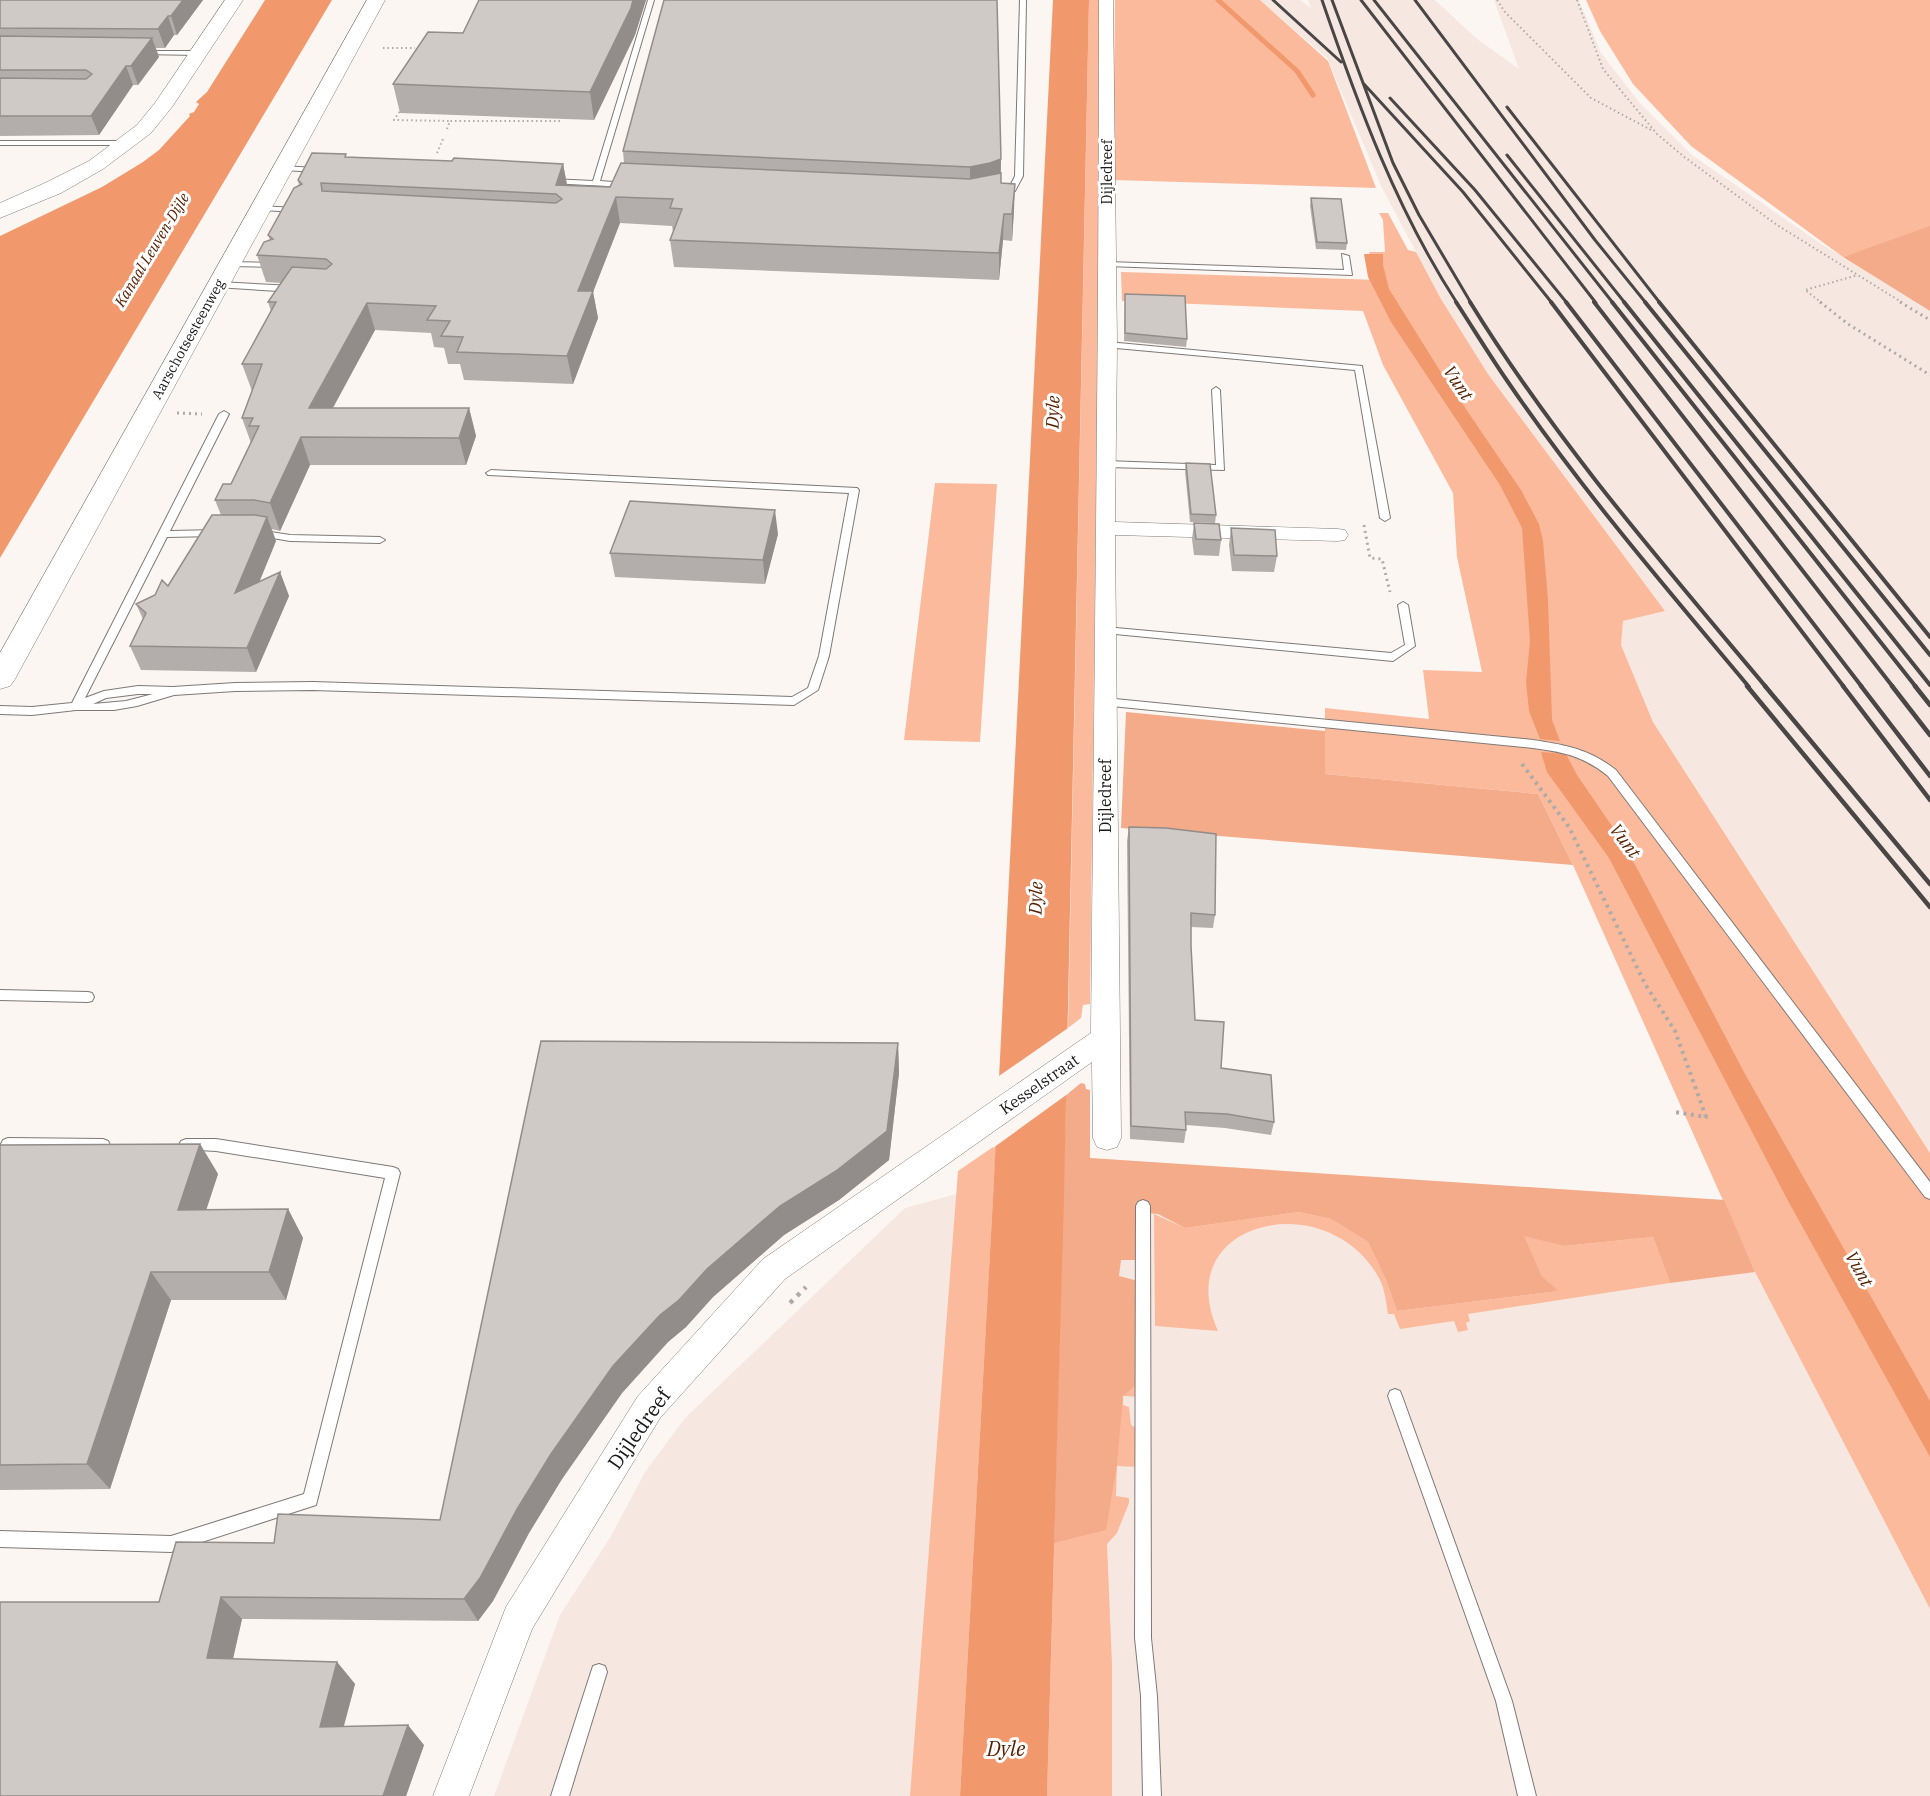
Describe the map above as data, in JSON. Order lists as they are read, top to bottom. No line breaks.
{"streets":{"main road":["Aarschotsesteenweg"],"street":["Dijledreef","Kesselstraat"]},"crossings":[["Dijledreef","Kesselstraat"]],"water":["Kanaal Leuven-Dijle","Vunt","Dyle"]}
